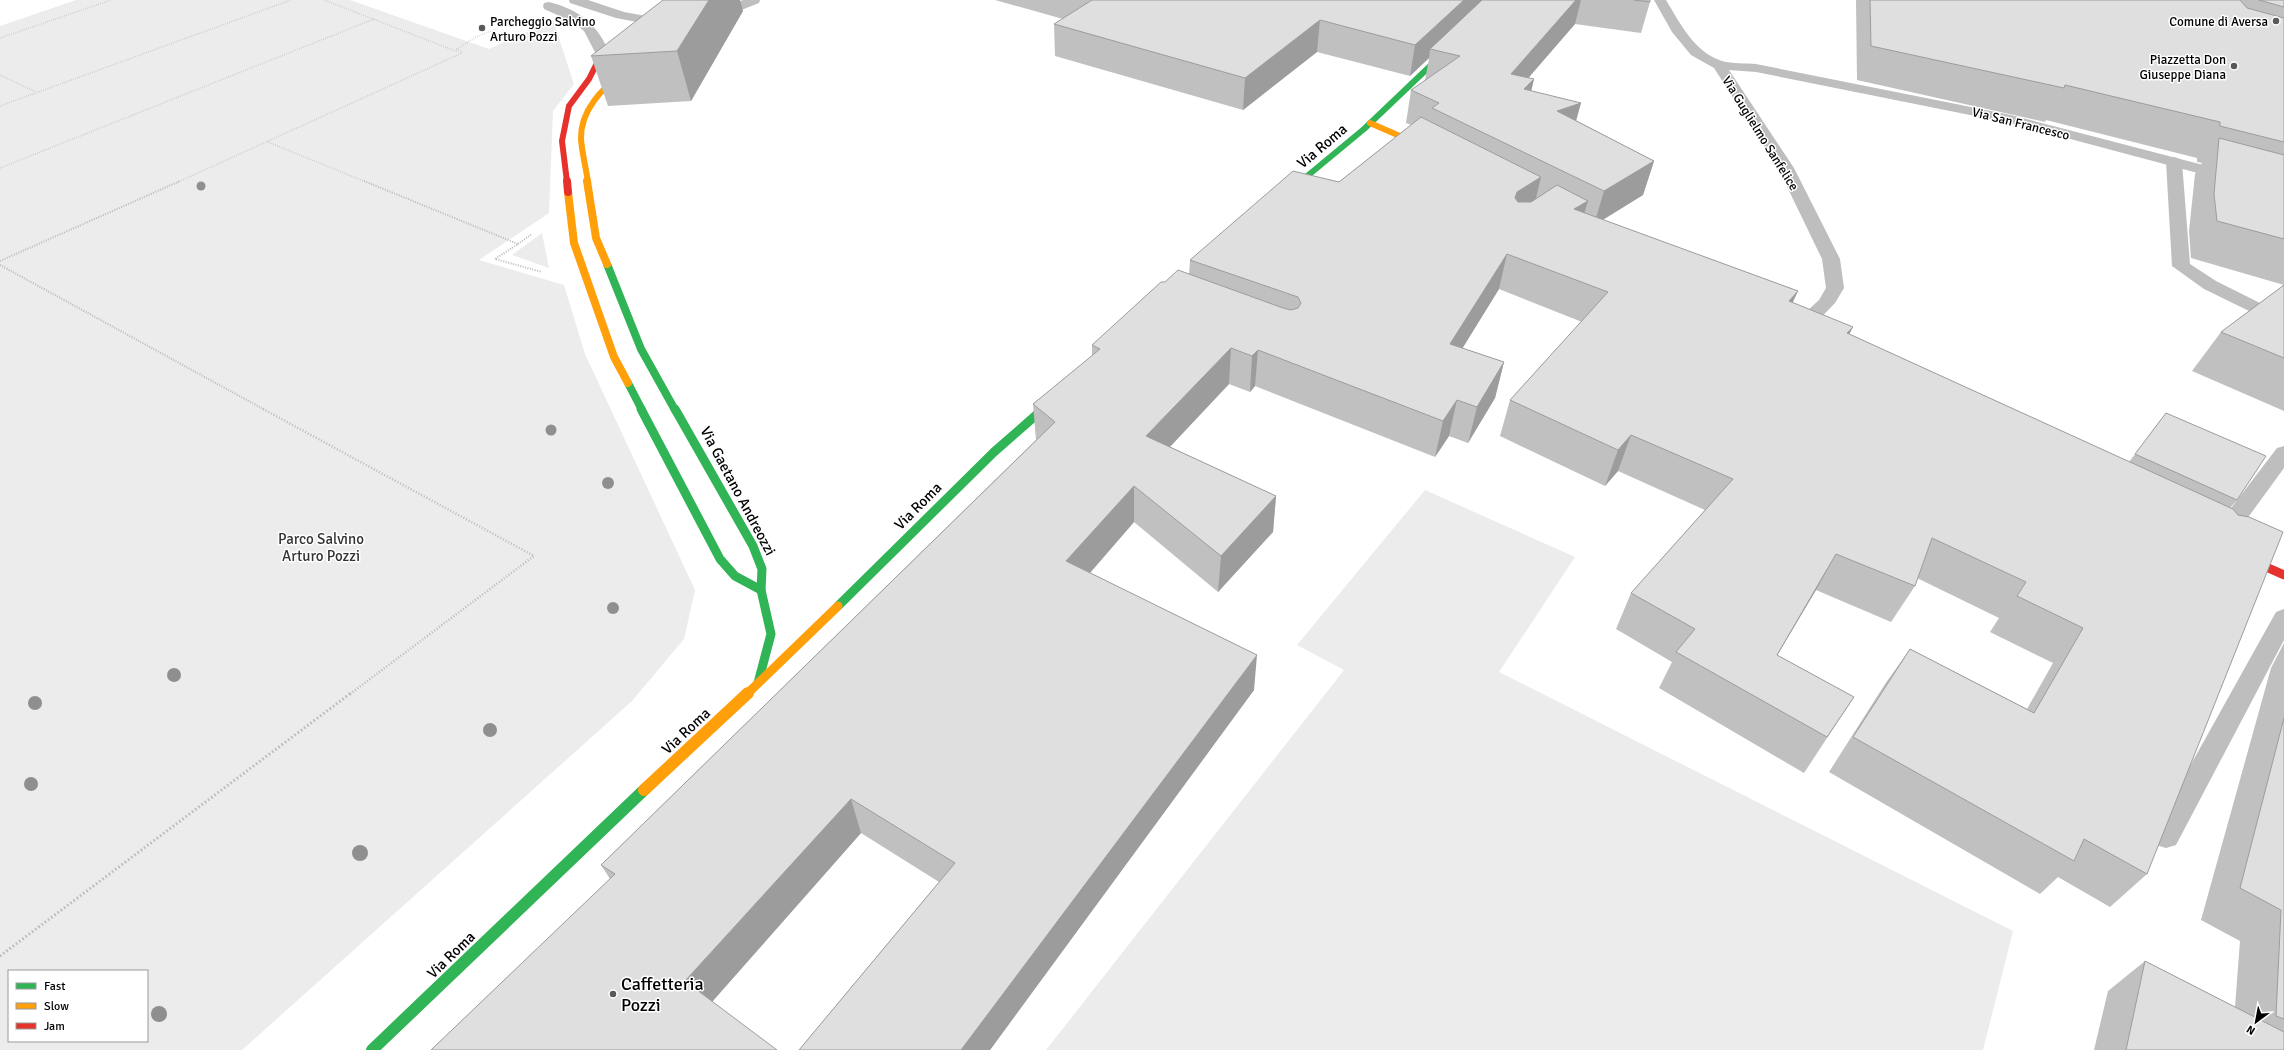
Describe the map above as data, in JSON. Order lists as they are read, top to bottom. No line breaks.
{"streets":{"street":["Via San Francesco","Via Guglielmo Sanfelice","Via Roma","Via Gaetano Andreozzi"]},"crossings":[["Via San Francesco","Via Guglielmo Sanfelice"],["Via Roma","Via Gaetano Andreozzi"]],"parks":["Parco Salvino Arturo Pozzi"],"places":["Comune di Aversa","Parcheggio Salvino Arturo Pozzi","Piazzetta Don Giuseppe Diana","Caffetteria Pozzi"],"legend":["Fast","Slow","Jam"],"north":"bottom left"}
